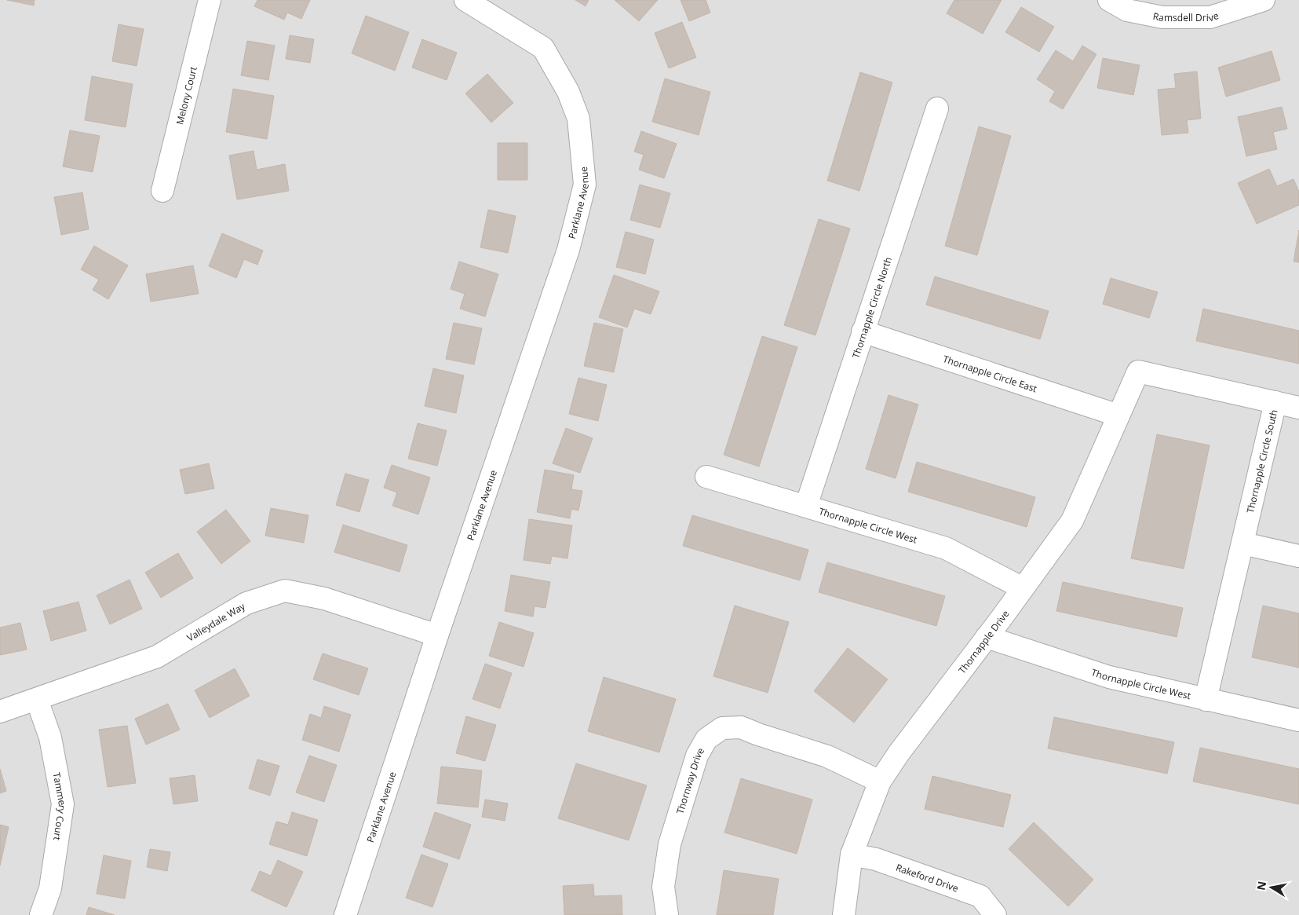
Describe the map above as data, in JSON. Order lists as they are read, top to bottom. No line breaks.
{"streets":{"street":["Ramsdell Drive","Melony Court","Parklane Avenue","Thornapple Circle North","Thornapple Circle East","Thornapple Circle South","Thornapple Circle West","Valleydale Way","Thornapple Drive","Thornway Drive","Tammery Court","Rakeford Drive"]},"crossings":[["Parklane Avenue","Valleydale Way"],["Thornapple Circle North","Thornapple Circle East"],["Thornapple Circle North","Thornapple Circle West"],["Thornapple Circle East","Thornapple Drive"],["Thornapple Circle South","Thornapple Circle West"],["Thornapple Circle South","Thornapple Drive"],["Thornapple Circle West","Thornapple Drive"],["Valleydale Way","Tammery Court"],["Thornapple Drive","Thornway Drive"],["Thornapple Drive","Rakeford Drive"]],"north":"left"}
